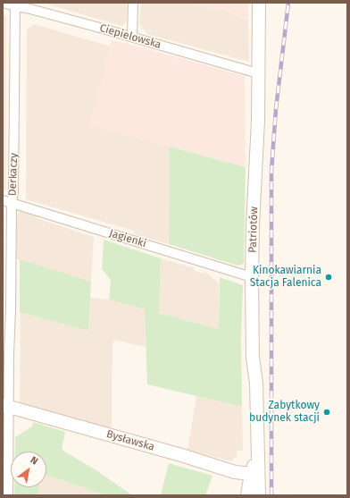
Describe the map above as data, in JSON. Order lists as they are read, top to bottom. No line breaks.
{"streets":{"main road":["Patriotów","Bysławska"],"street":["Ciepielowska","Derkaczy","Jagienki"]},"crossings":[["Ciepielowska","Derkaczy"],["Ciepielowska","Patriotów"],["Derkaczy","Jagienki"],["Derkaczy","Bysławska"],["Patriotów","Jagienki"],["Patriotów","Bysławska"]],"places":["Kinokawiarnia Stacja Falenica","Zabytkowy budynek stacji"],"north":"top right"}
